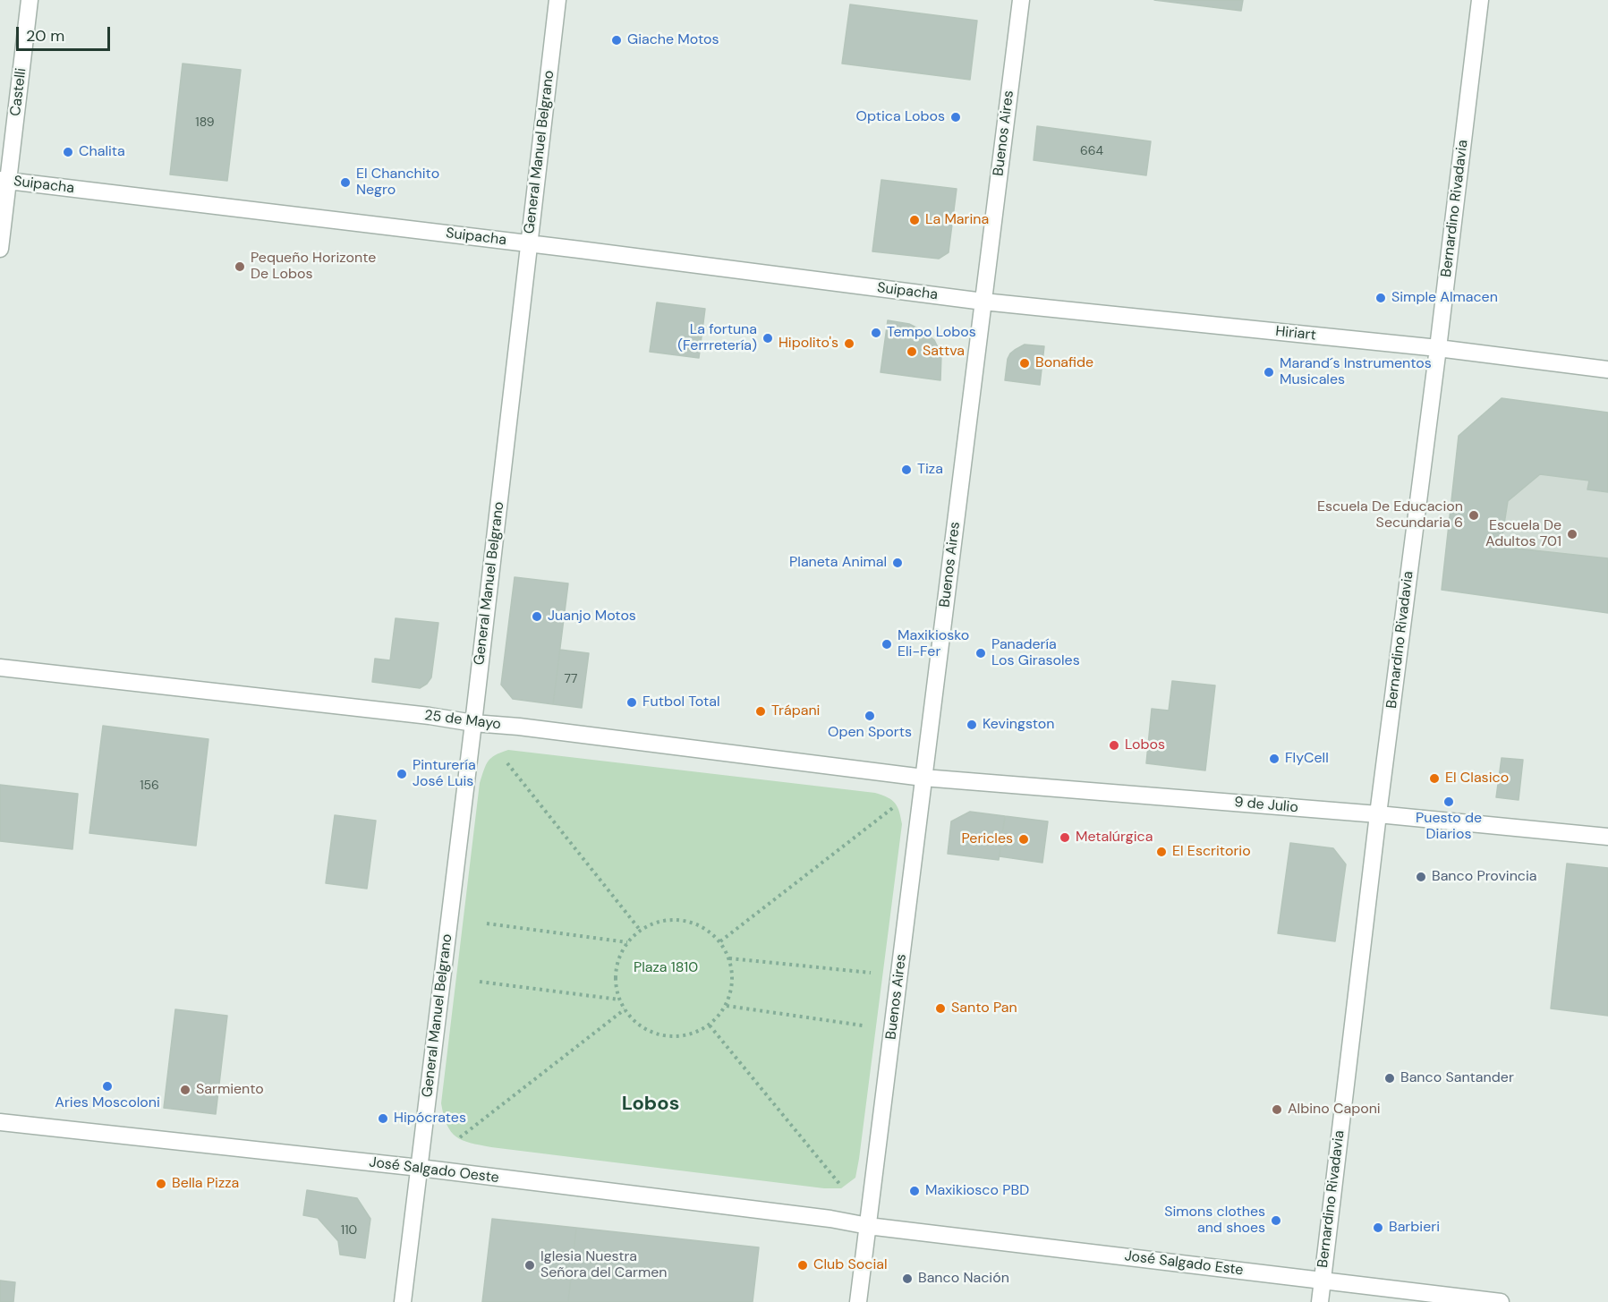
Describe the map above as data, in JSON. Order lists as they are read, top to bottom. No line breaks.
{"streets":{"street":["Castelli","Buenos Aires","General Manuel Belgrano","Suipacha","Bernardino Rivadavia","Hiriart","25 de Mayo","9 de Julio","José Salgado Oeste","José Salgado Este"]},"crossings":[["Castelli","Suipacha"],["Buenos Aires","Suipacha"],["Buenos Aires","Hiriart"],["Buenos Aires","25 de Mayo"],["Buenos Aires","9 de Julio"],["Buenos Aires","José Salgado Oeste"],["Buenos Aires","José Salgado Este"],["General Manuel Belgrano","Suipacha"],["General Manuel Belgrano","25 de Mayo"],["General Manuel Belgrano","José Salgado Oeste"],["Suipacha","Hiriart"],["Bernardino Rivadavia","Hiriart"],["Bernardino Rivadavia","9 de Julio"],["Bernardino Rivadavia","José Salgado Este"],["25 de Mayo","9 de Julio"],["José Salgado Oeste","José Salgado Este"]],"districts":["Lobos"],"parks":["Plaza 1810"],"places":["Giache Motos","Optica Lobos","Chalita","El Chanchito Negro","La Marina","Pequeño Horizonte De Lobos","Simple Almacen","Tempo Lobos","La fortuna (Ferrretería)","Hipolito's","Sattva","Bonafide","Marand´s Instrumentos Musicales","Tiza","Escuela De Educacion Secundaria 6","Escuela De Adultos 701","Planeta Animal","Juanjo Motos","Maxikiosko Eli-Fer","Panadería Los Girasoles","Futbol Total","Trápani","Open Sports","Kevingston","Lobos","FlyCell","Pinturería José Luis","El Clasico","Puesto de Diarios","Metalúrgica","Pericles","El Escritorio","Banco Provincia","Santo Pan","Banco Santander","Aries Moscoloni","Sarmiento","Albino Caponi","Hipócrates","Bella Pizza","Maxikiosco PBD","Simons clothes and shoes","Barbieri","Iglesia Nuestra Señora del Carmen","Club Social","Banco Nación"],"house_numbers":["189","664","77","156","110"],"scale_bar":"20 m"}
